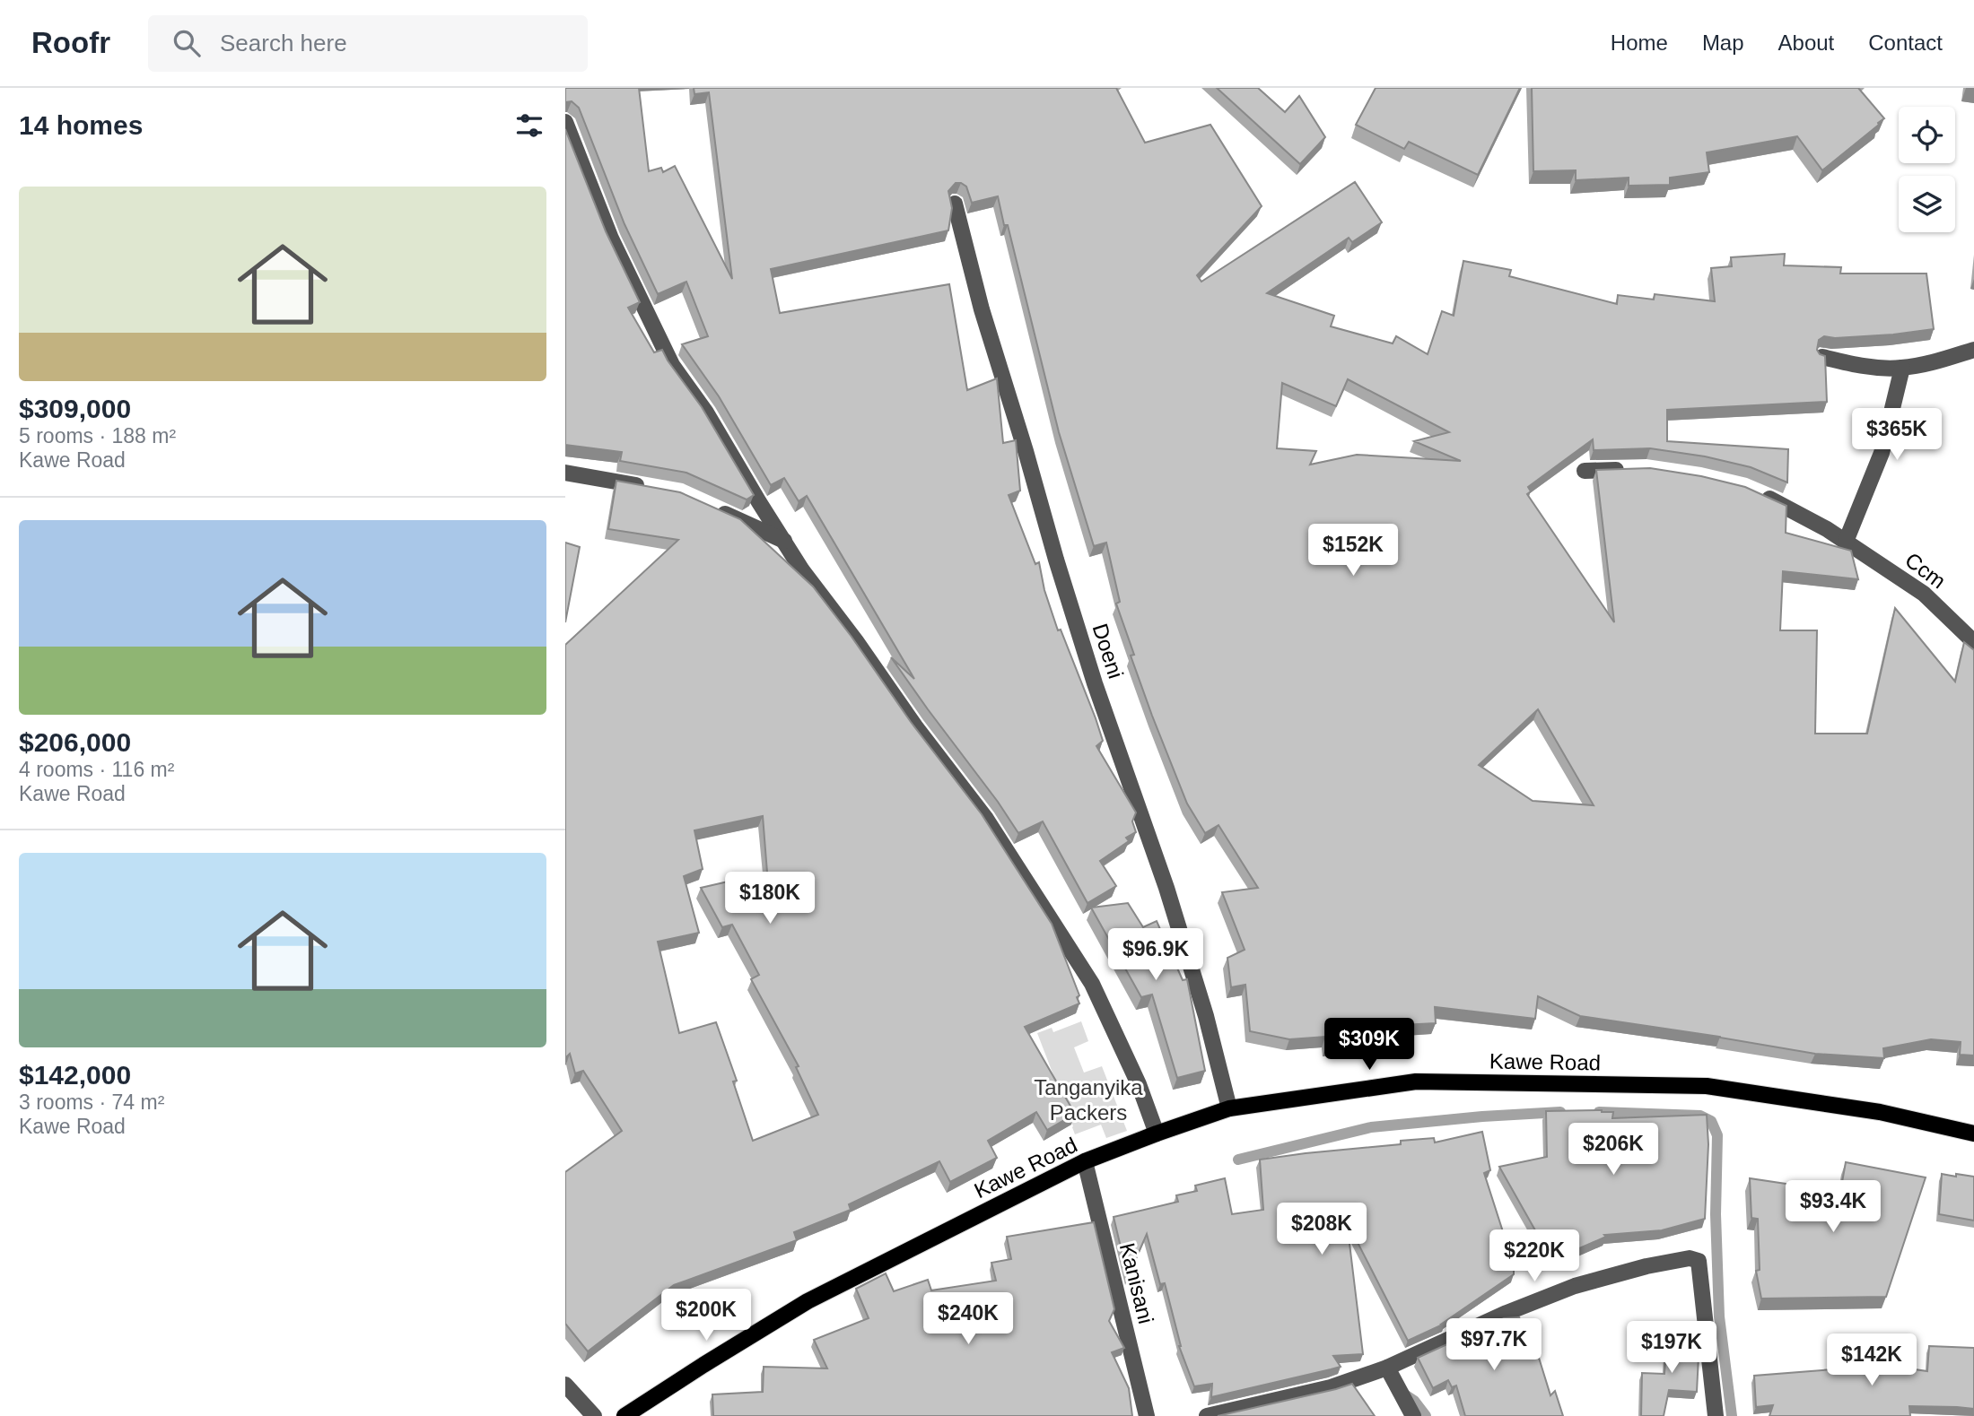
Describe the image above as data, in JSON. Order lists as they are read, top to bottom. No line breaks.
{"streets":{"main road":["Kawe Road"],"street":["Ccm","Doeni","Kanisani"]},"crossings":[["Doeni","Kawe Road"],["Kawe Road","Kanisani"]],"parks":["Tanganyika Packers"],"page":{"header":"Roofr","search":"Search here","nav":["Home","Map","About","Contact"],"heading":"14 homes","list":[{"name":"$309,000","note":"5 rooms · 188 m² · Kawe Road"},{"name":"$206,000","note":"4 rooms · 116 m² · Kawe Road"},{"name":"$142,000","note":"3 rooms · 74 m² · Kawe Road"}],"price":["$365K","$152K","$180K","$96.9K","$309K","$206K","$93.4K","$208K","$220K","$200K","$240K","$97.7K","$197K","$142K"]}}
